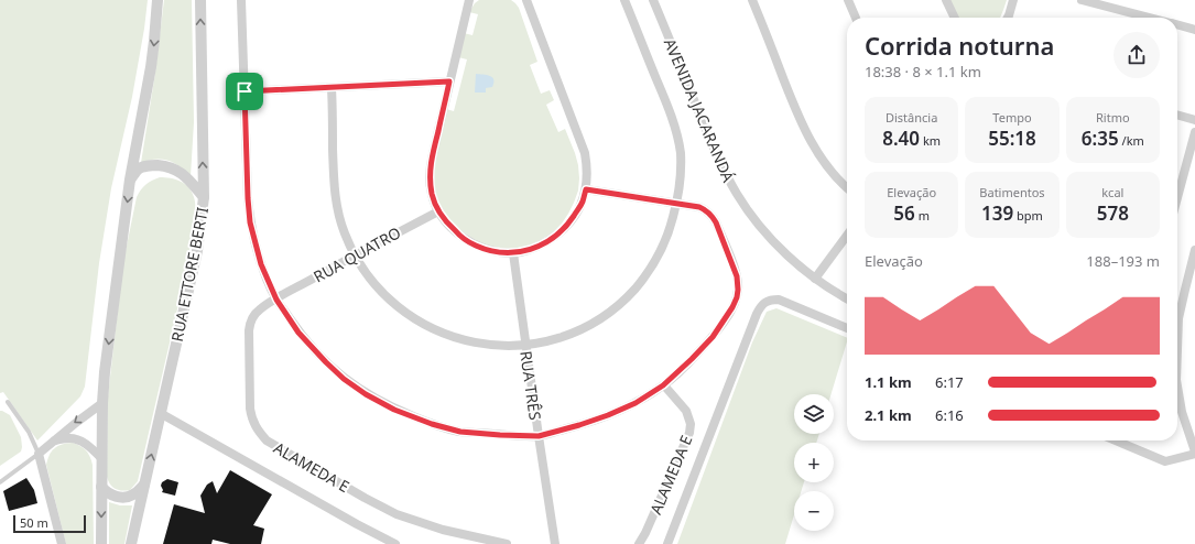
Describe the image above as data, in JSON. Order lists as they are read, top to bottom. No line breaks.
{"streets":{"street":["AVENIDA JACARANDÁ","RUA QUATRO","RUA ETTORE BERTI","RUA TRÊS","ALAMEDA E"]},"crossings":[["RUA QUATRO","ALAMEDA E"]],"scale_bar":"50 m","page":{"heading":["Corrida noturna","18:38 · 8 × 1.1 km"],"stats":[["Distância","8.40 km"],["Tempo","55:18"],["Ritmo","6:35 /km"],["Elevação","56 m"],["Batimentos","139 bpm"],["kcal","578"]],"chart":["Elevação","188–193 m"],"list":[{"name":"1.1 km","note":"6:17"},{"name":"2.1 km","note":"6:16"}],"map_buttons":["+","−"],"scale":"50 m"}}
